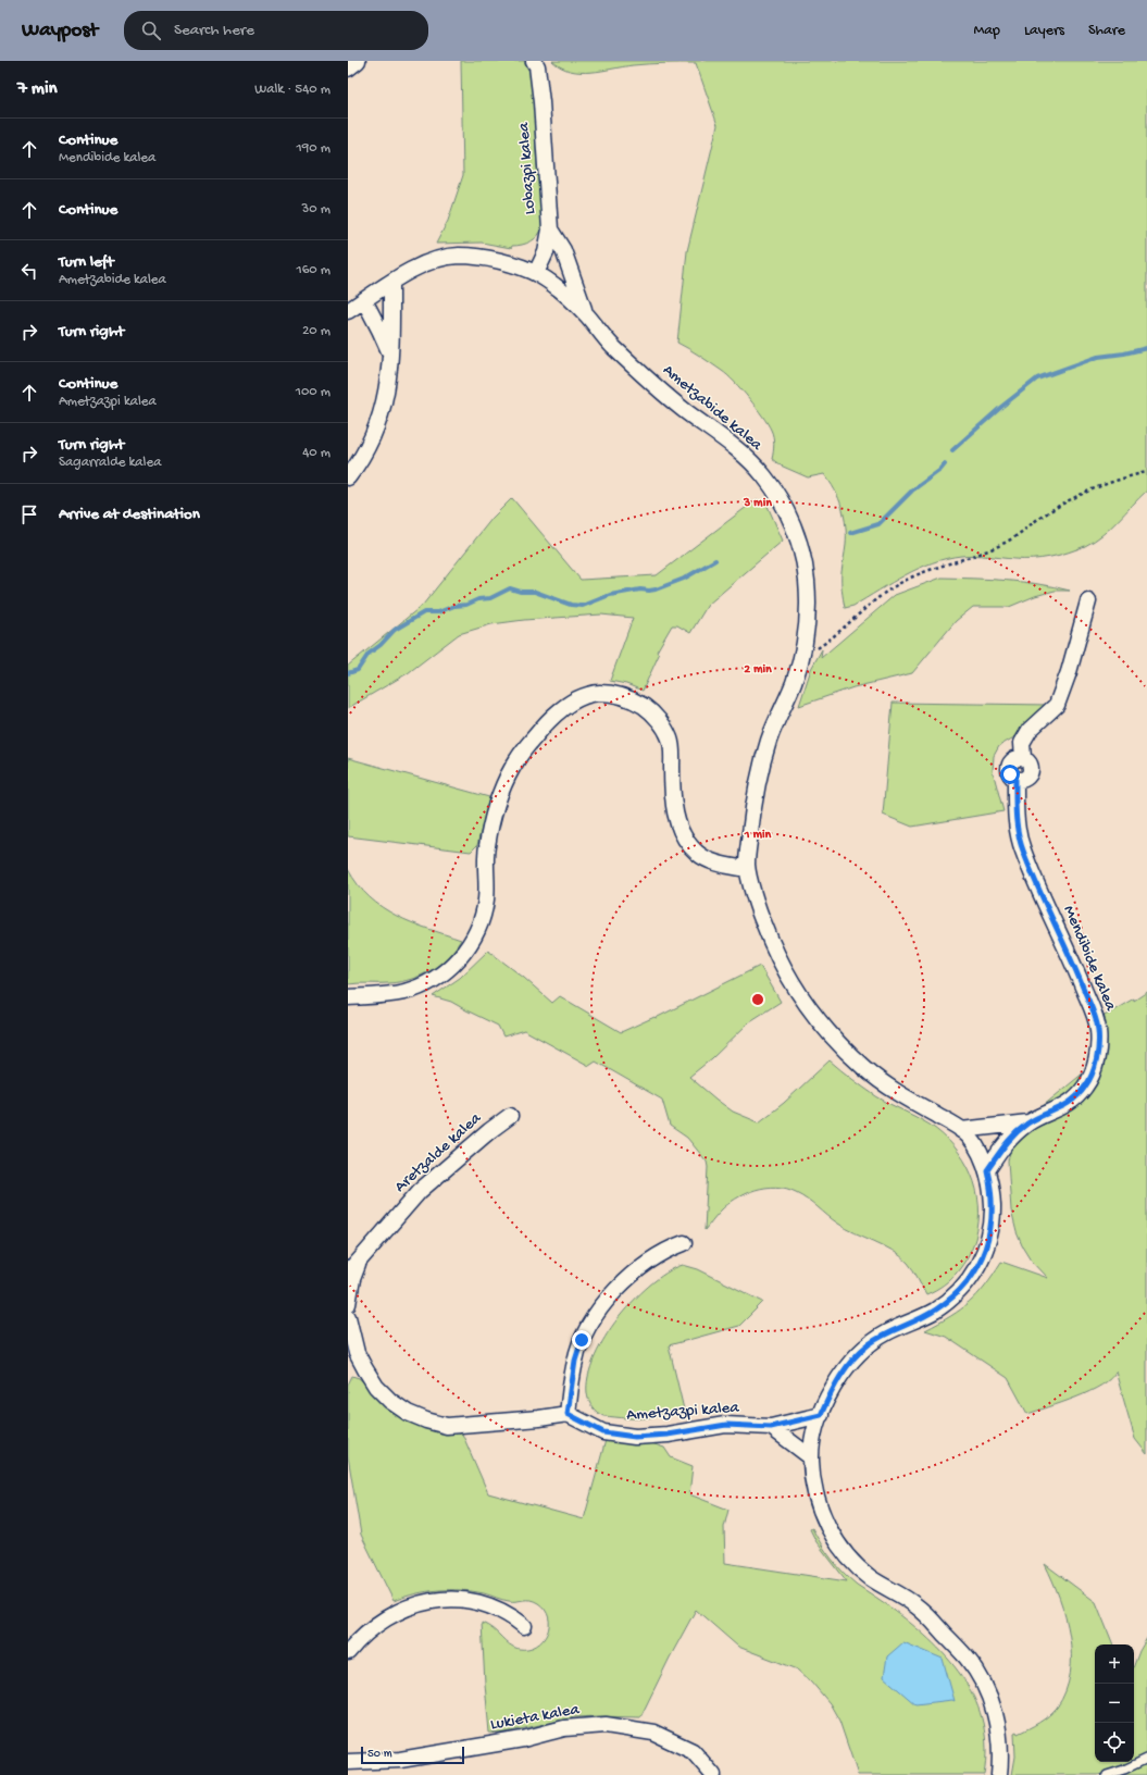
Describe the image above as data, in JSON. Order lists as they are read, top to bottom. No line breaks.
{"streets":{"street":["Lobazpi kalea","Ametzabide kalea","Mendibide kalea","Aretzalde kalea","Ametzazpi kalea","Lukieta kalea"]},"crossings":[["Lobazpi kalea","Ametzabide kalea"]],"scale_bar":"50 m","page":{"header":"Waypost","search":"Search here","nav":["Map","Layers","Share"],"heading":["7 min","Walk · 540 m"],"list":[["Continue","Mendibide kalea","190 m"],["Continue","30 m"],["Turn left","Ametzabide kalea","160 m"],["Turn right","20 m"],["Continue","Ametzazpi kalea","100 m"],["Turn right","Sagarralde kalea","40 m"],"Arrive at destination"],"map_buttons":["+","−"],"scale":"50 m"},"rings":["3 min","2 min","1 min"]}
